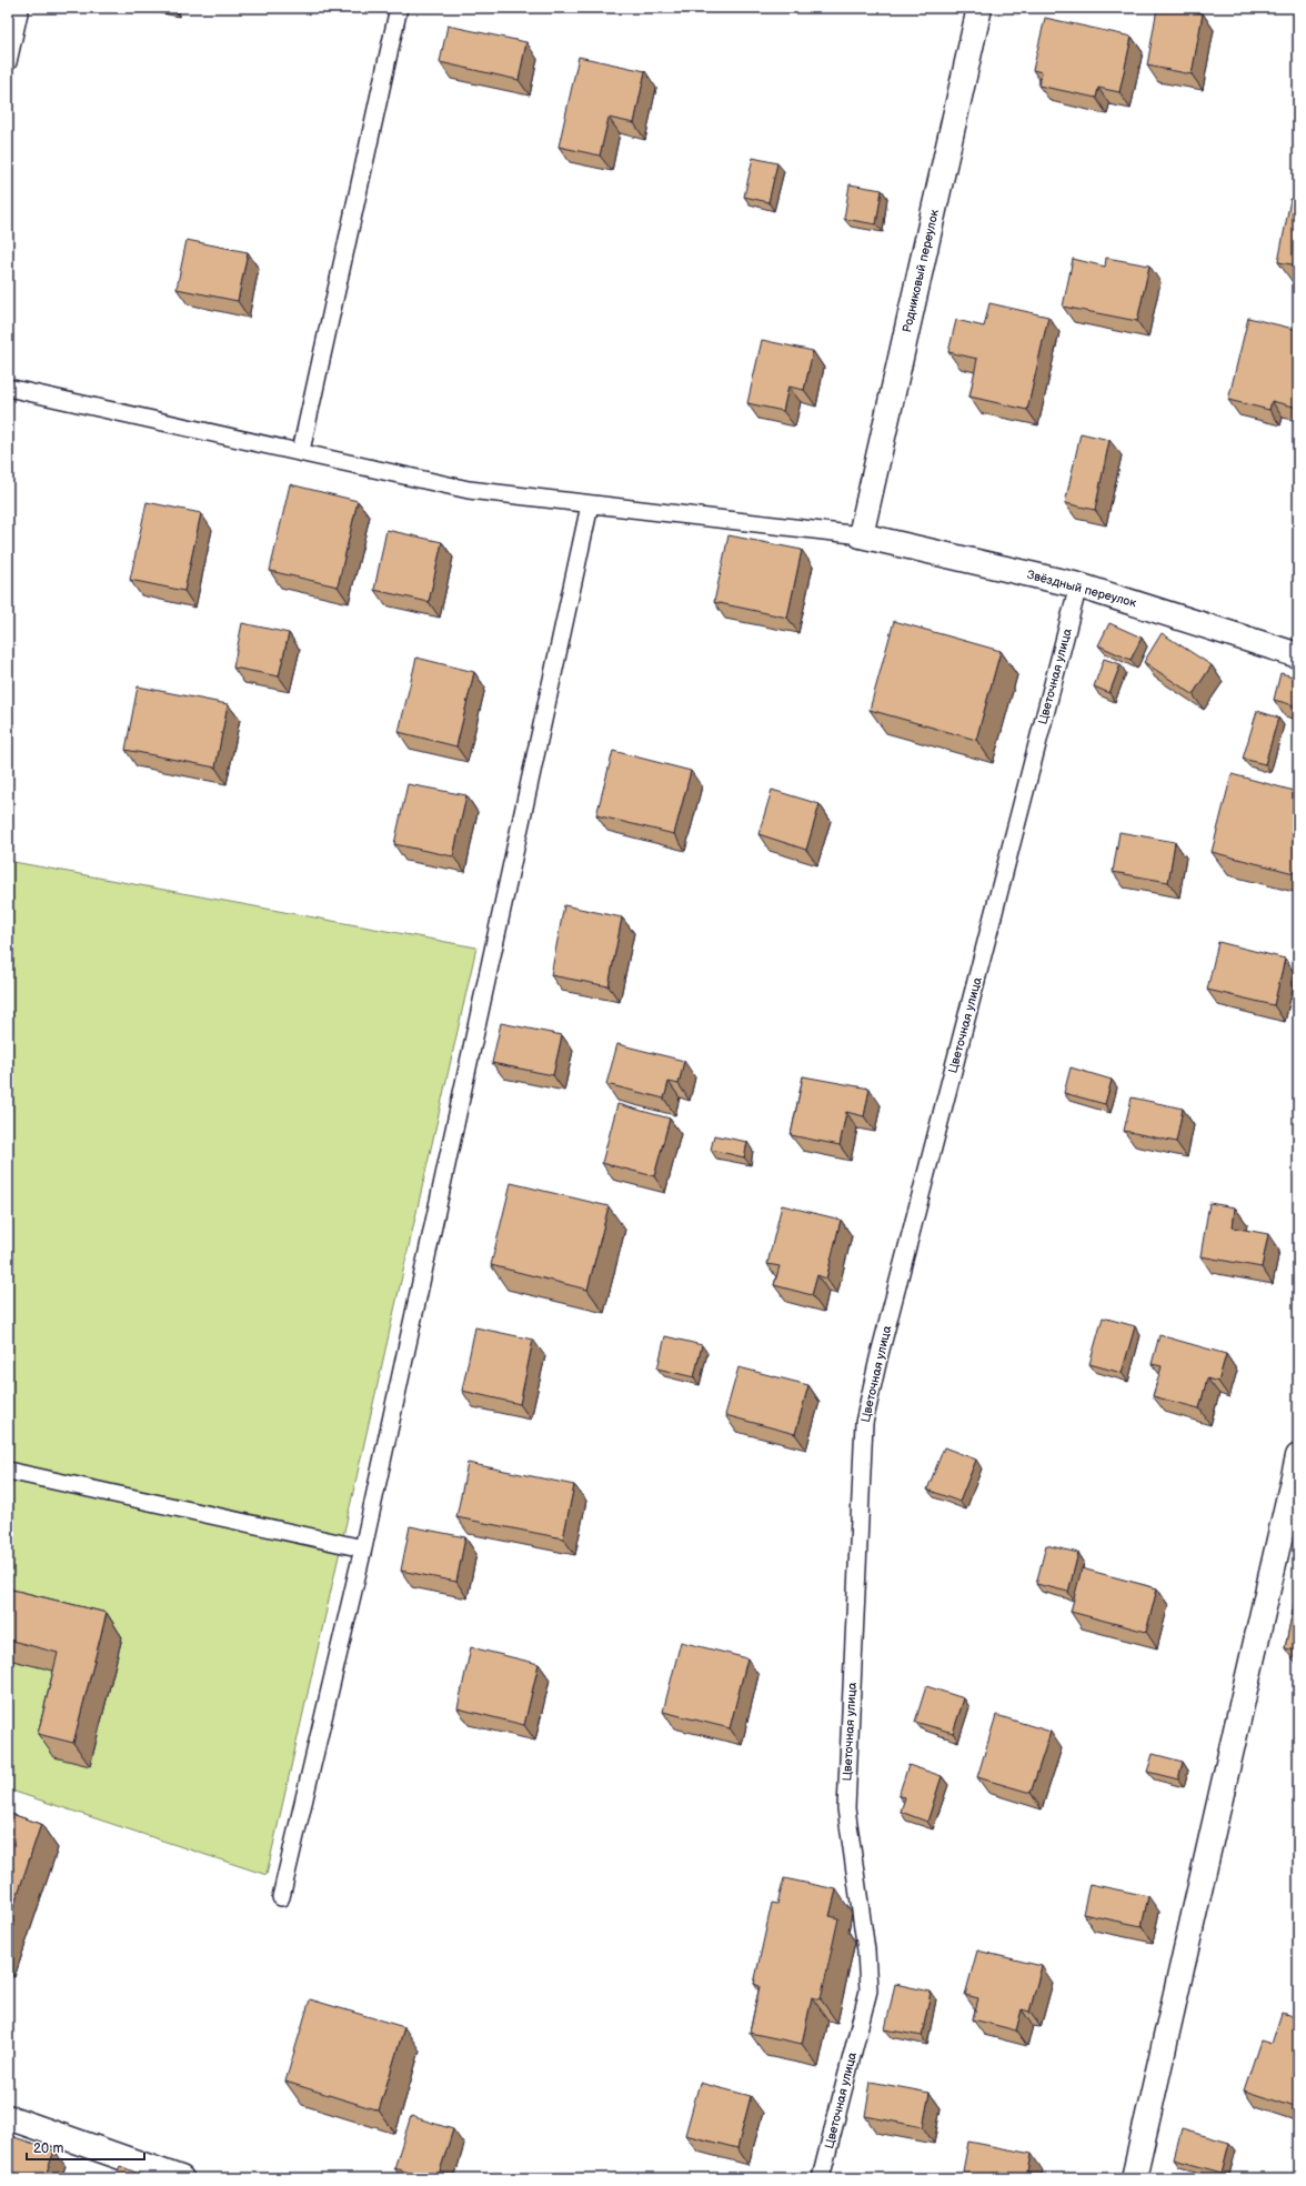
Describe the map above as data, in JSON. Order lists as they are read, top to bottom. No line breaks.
{"streets":{"street":["Родниковый переулок","Звёздный переулок"],"lane":["Цветочная улица"]},"crossings":[["Родниковый переулок","Звёздный переулок"],["Звёздный переулок","Цветочная улица"]],"scale_bar":"20 m"}
